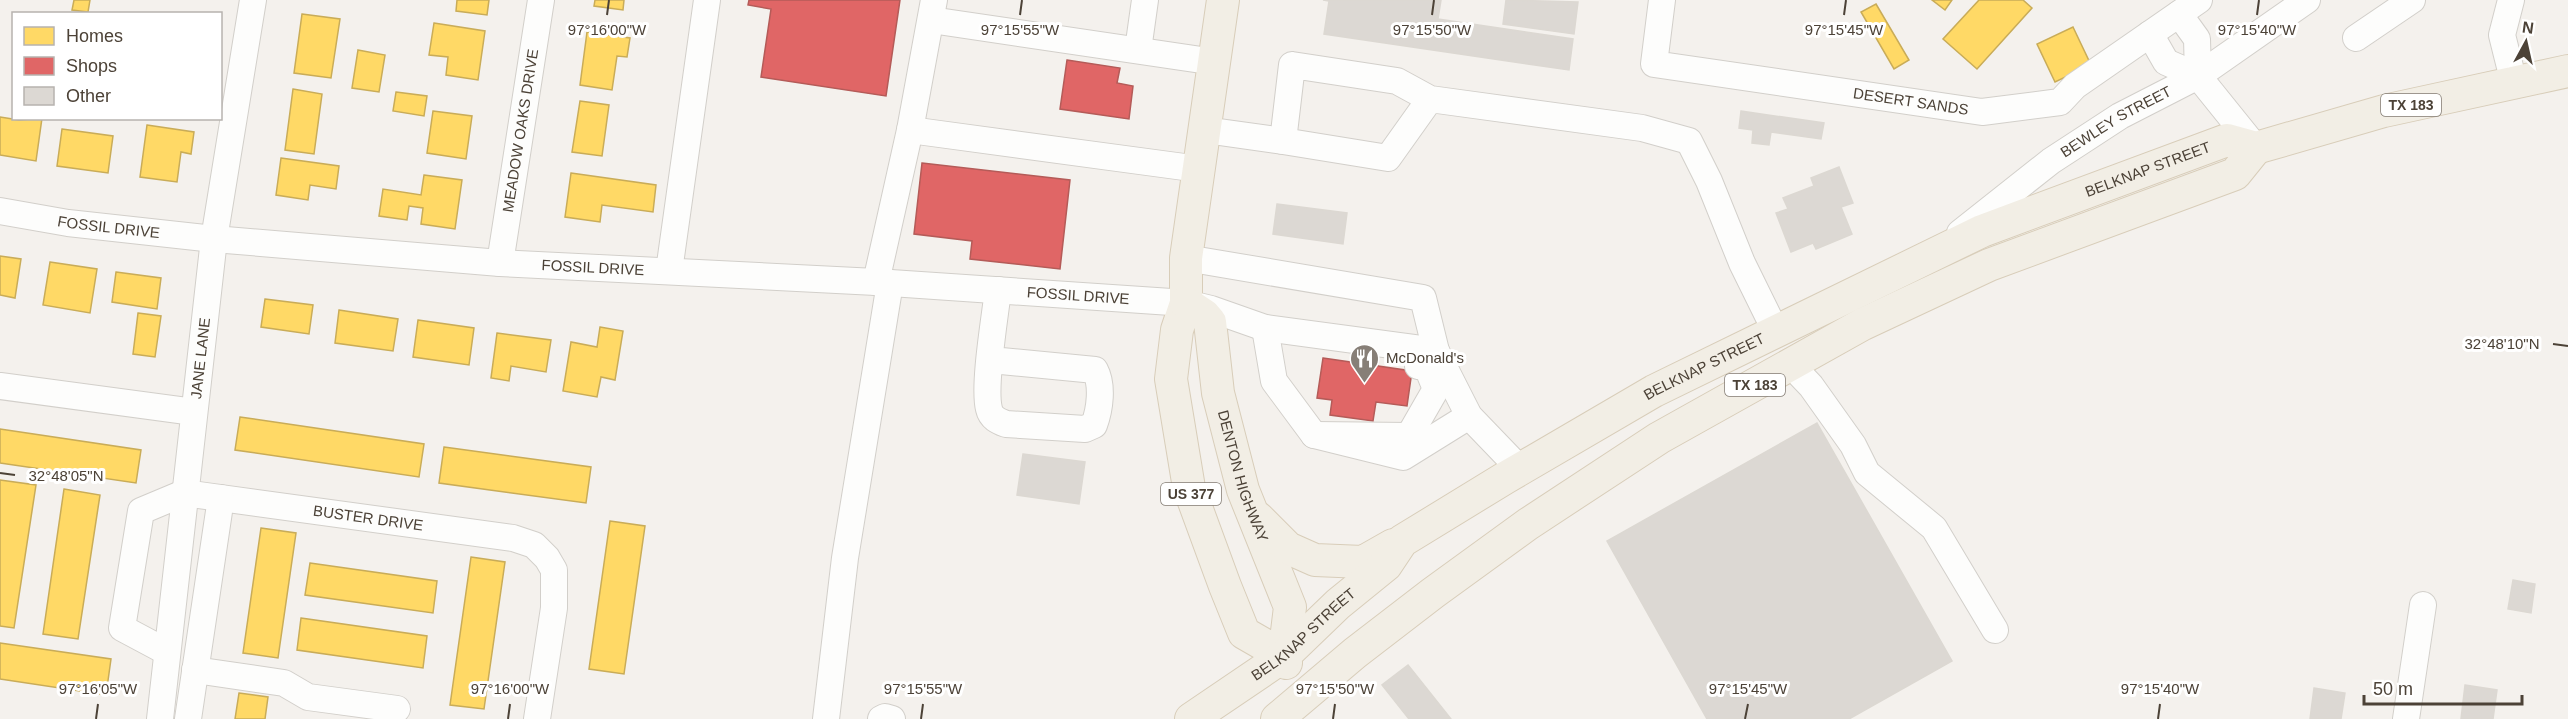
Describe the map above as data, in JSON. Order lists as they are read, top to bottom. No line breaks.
{"streets":{"main road":["TX 183","BELKNAP STREET","DENTON HIGHWAY","US 377"],"street":["DESERT SANDS","BEWLEY STREET","MEADOW OAKS DRIVE","FOSSIL DRIVE","JANE LANE","BUSTER DRIVE"]},"crossings":[["TX 183","BELKNAP STREET"],["TX 183","DENTON HIGHWAY"],["BEWLEY STREET","BELKNAP STREET"],["MEADOW OAKS DRIVE","FOSSIL DRIVE"],["BELKNAP STREET","DENTON HIGHWAY"],["BELKNAP STREET","US 377"],["FOSSIL DRIVE","JANE LANE"],["FOSSIL DRIVE","DENTON HIGHWAY"],["FOSSIL DRIVE","US 377"],["JANE LANE","BUSTER DRIVE"],["DENTON HIGHWAY","US 377"]],"places":{"restaurant":["McDonald's"]},"legend":["Homes","Shops","Other"],"scale_bar":"50 m","north":"top","coordinates":["97°16'00\"W","97°15'55\"W","97°15'50\"W","97°15'45\"W","97°15'40\"W","32°48'10\"N","32°48'05\"N","97°16'05\"W"]}
